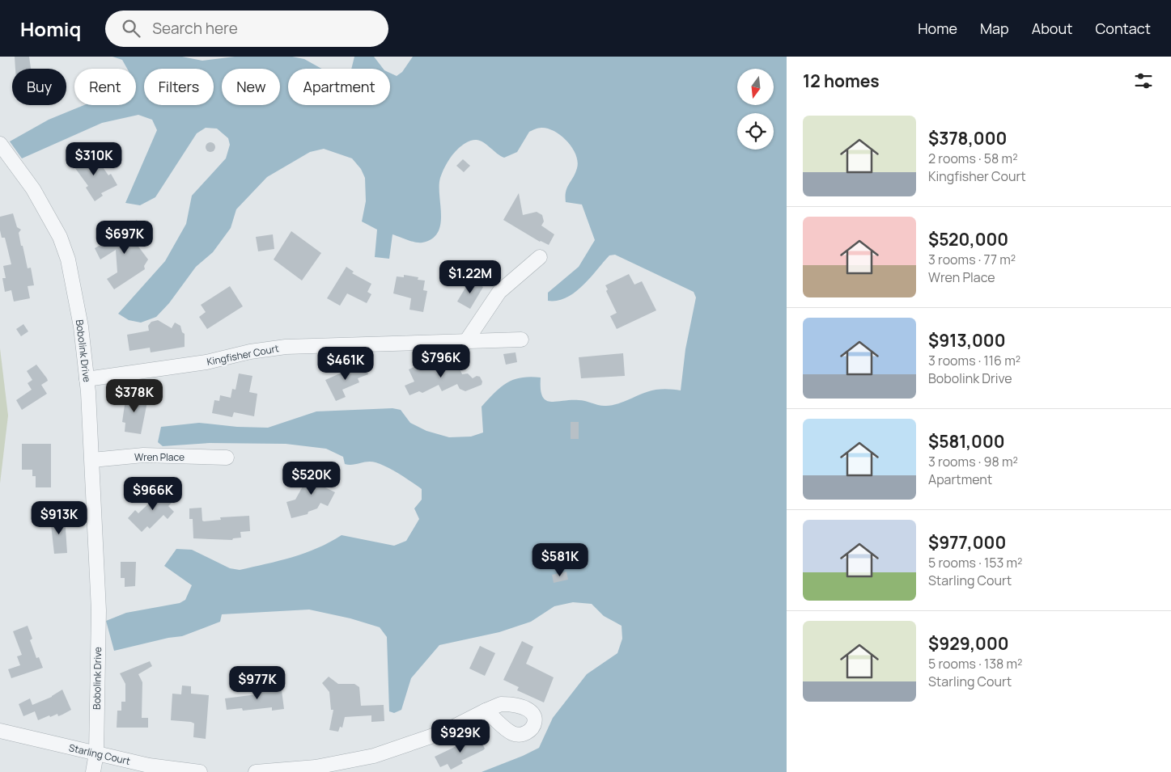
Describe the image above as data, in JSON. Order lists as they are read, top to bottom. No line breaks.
{"streets":{"street":["Bobolink Drive","Kingfisher Court","Wren Place","Starling Court"]},"crossings":[["Bobolink Drive","Kingfisher Court"],["Bobolink Drive","Wren Place"],["Bobolink Drive","Starling Court"]],"north":"bottom","page":{"header":"Homiq","search":"Search here","nav":["Home","Map","About","Contact"],"heading":"12 homes","chip":["Buy","Rent","Filters","New","Apartment"],"list":[{"name":"$378,000","note":"2 rooms · 58 m² · Kingfisher Court"},{"name":"$520,000","note":"3 rooms · 77 m² · Wren Place"},{"name":"$913,000","note":"3 rooms · 116 m² · Bobolink Drive"},{"name":"$581,000","note":"3 rooms · 98 m² · Apartment"},{"name":"$977,000","note":"5 rooms · 153 m² · Starling Court"},{"name":"$929,000","note":"5 rooms · 138 m² · Starling Court"}],"price":["$310K","$697K","$1.22M","$796K","$461K","$378K","$520K","$966K","$913K","$581K","$977K","$929K"]}}
